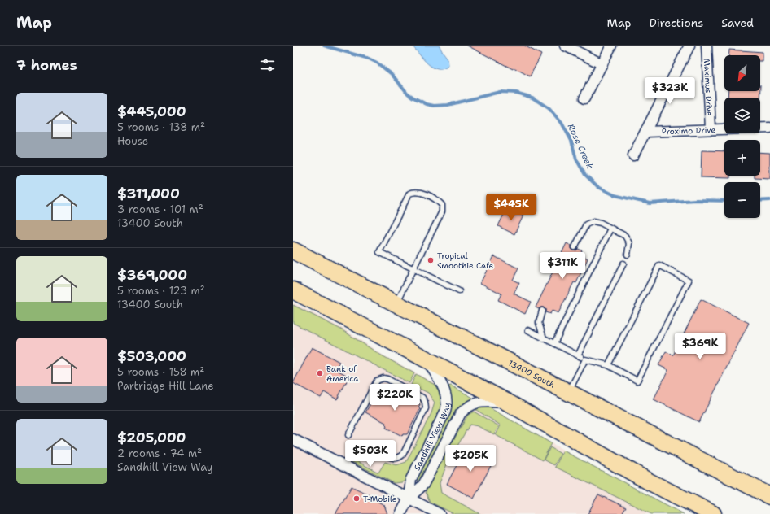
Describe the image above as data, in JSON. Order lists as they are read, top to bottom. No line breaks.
{"streets":{"main road":["13400 South"],"street":["Maximus Drive","Proximo Drive","Sandhill View Way"]},"crossings":[["Maximus Drive","Proximo Drive"]],"water":["Rose Creek"],"places":["Tropical Smoothie Cafe","Bank of America","T-Mobile"],"north":"bottom left","page":{"header":"Map","nav":["Map","Directions","Saved"],"heading":"7 homes","map_buttons":["+","−"],"price":["$323K","$445K","$311K","$369K","$220K","$503K","$205K"],"list":[{"name":"$445,000","note":"5 rooms · 138 m² · House"},{"name":"$311,000","note":"3 rooms · 101 m² · 13400 South"},{"name":"$369,000","note":"5 rooms · 123 m² · 13400 South"},{"name":"$503,000","note":"5 rooms · 158 m² · Partridge Hill Lane"},{"name":"$205,000","note":"2 rooms · 74 m² · Sandhill View Way"}]}}
